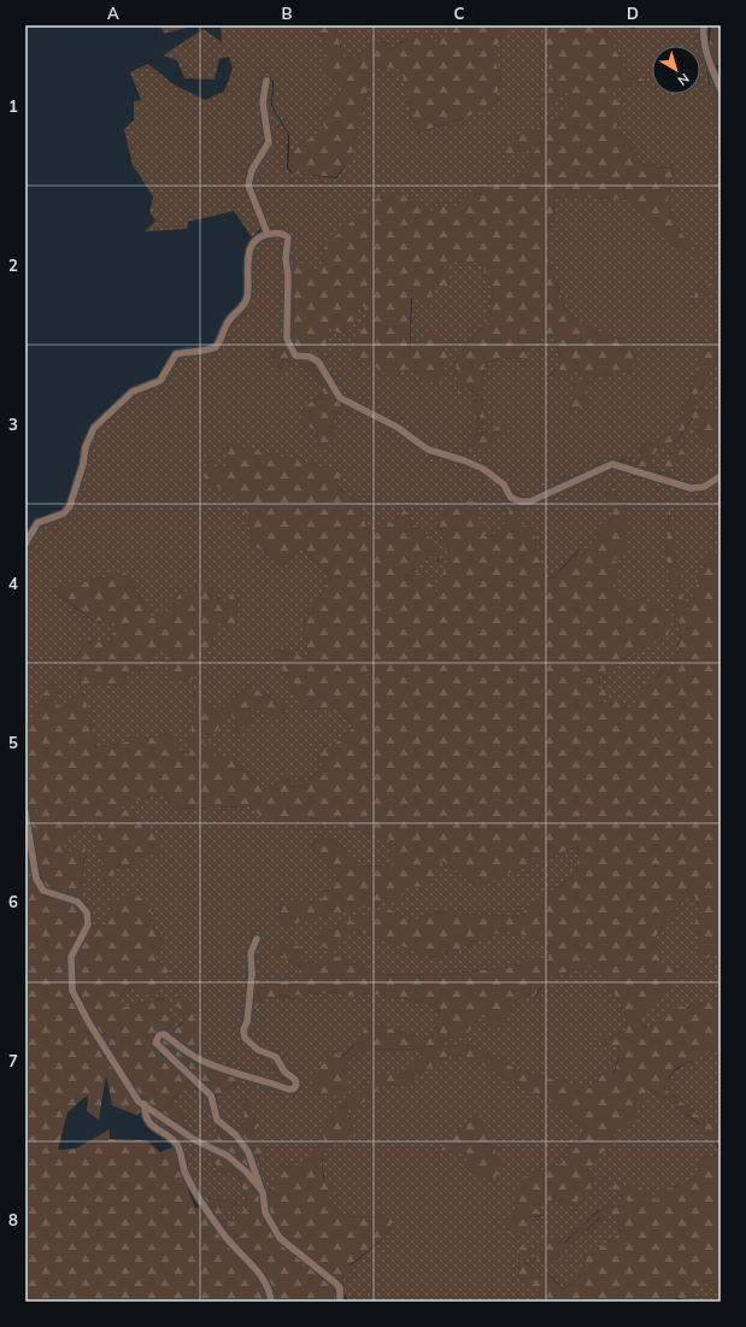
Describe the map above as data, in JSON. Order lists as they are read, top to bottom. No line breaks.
{"north":"bottom right","grid":{"columns":["A","B","C","D"],"rows":["1","2","3","4","5","6","7","8"]}}
